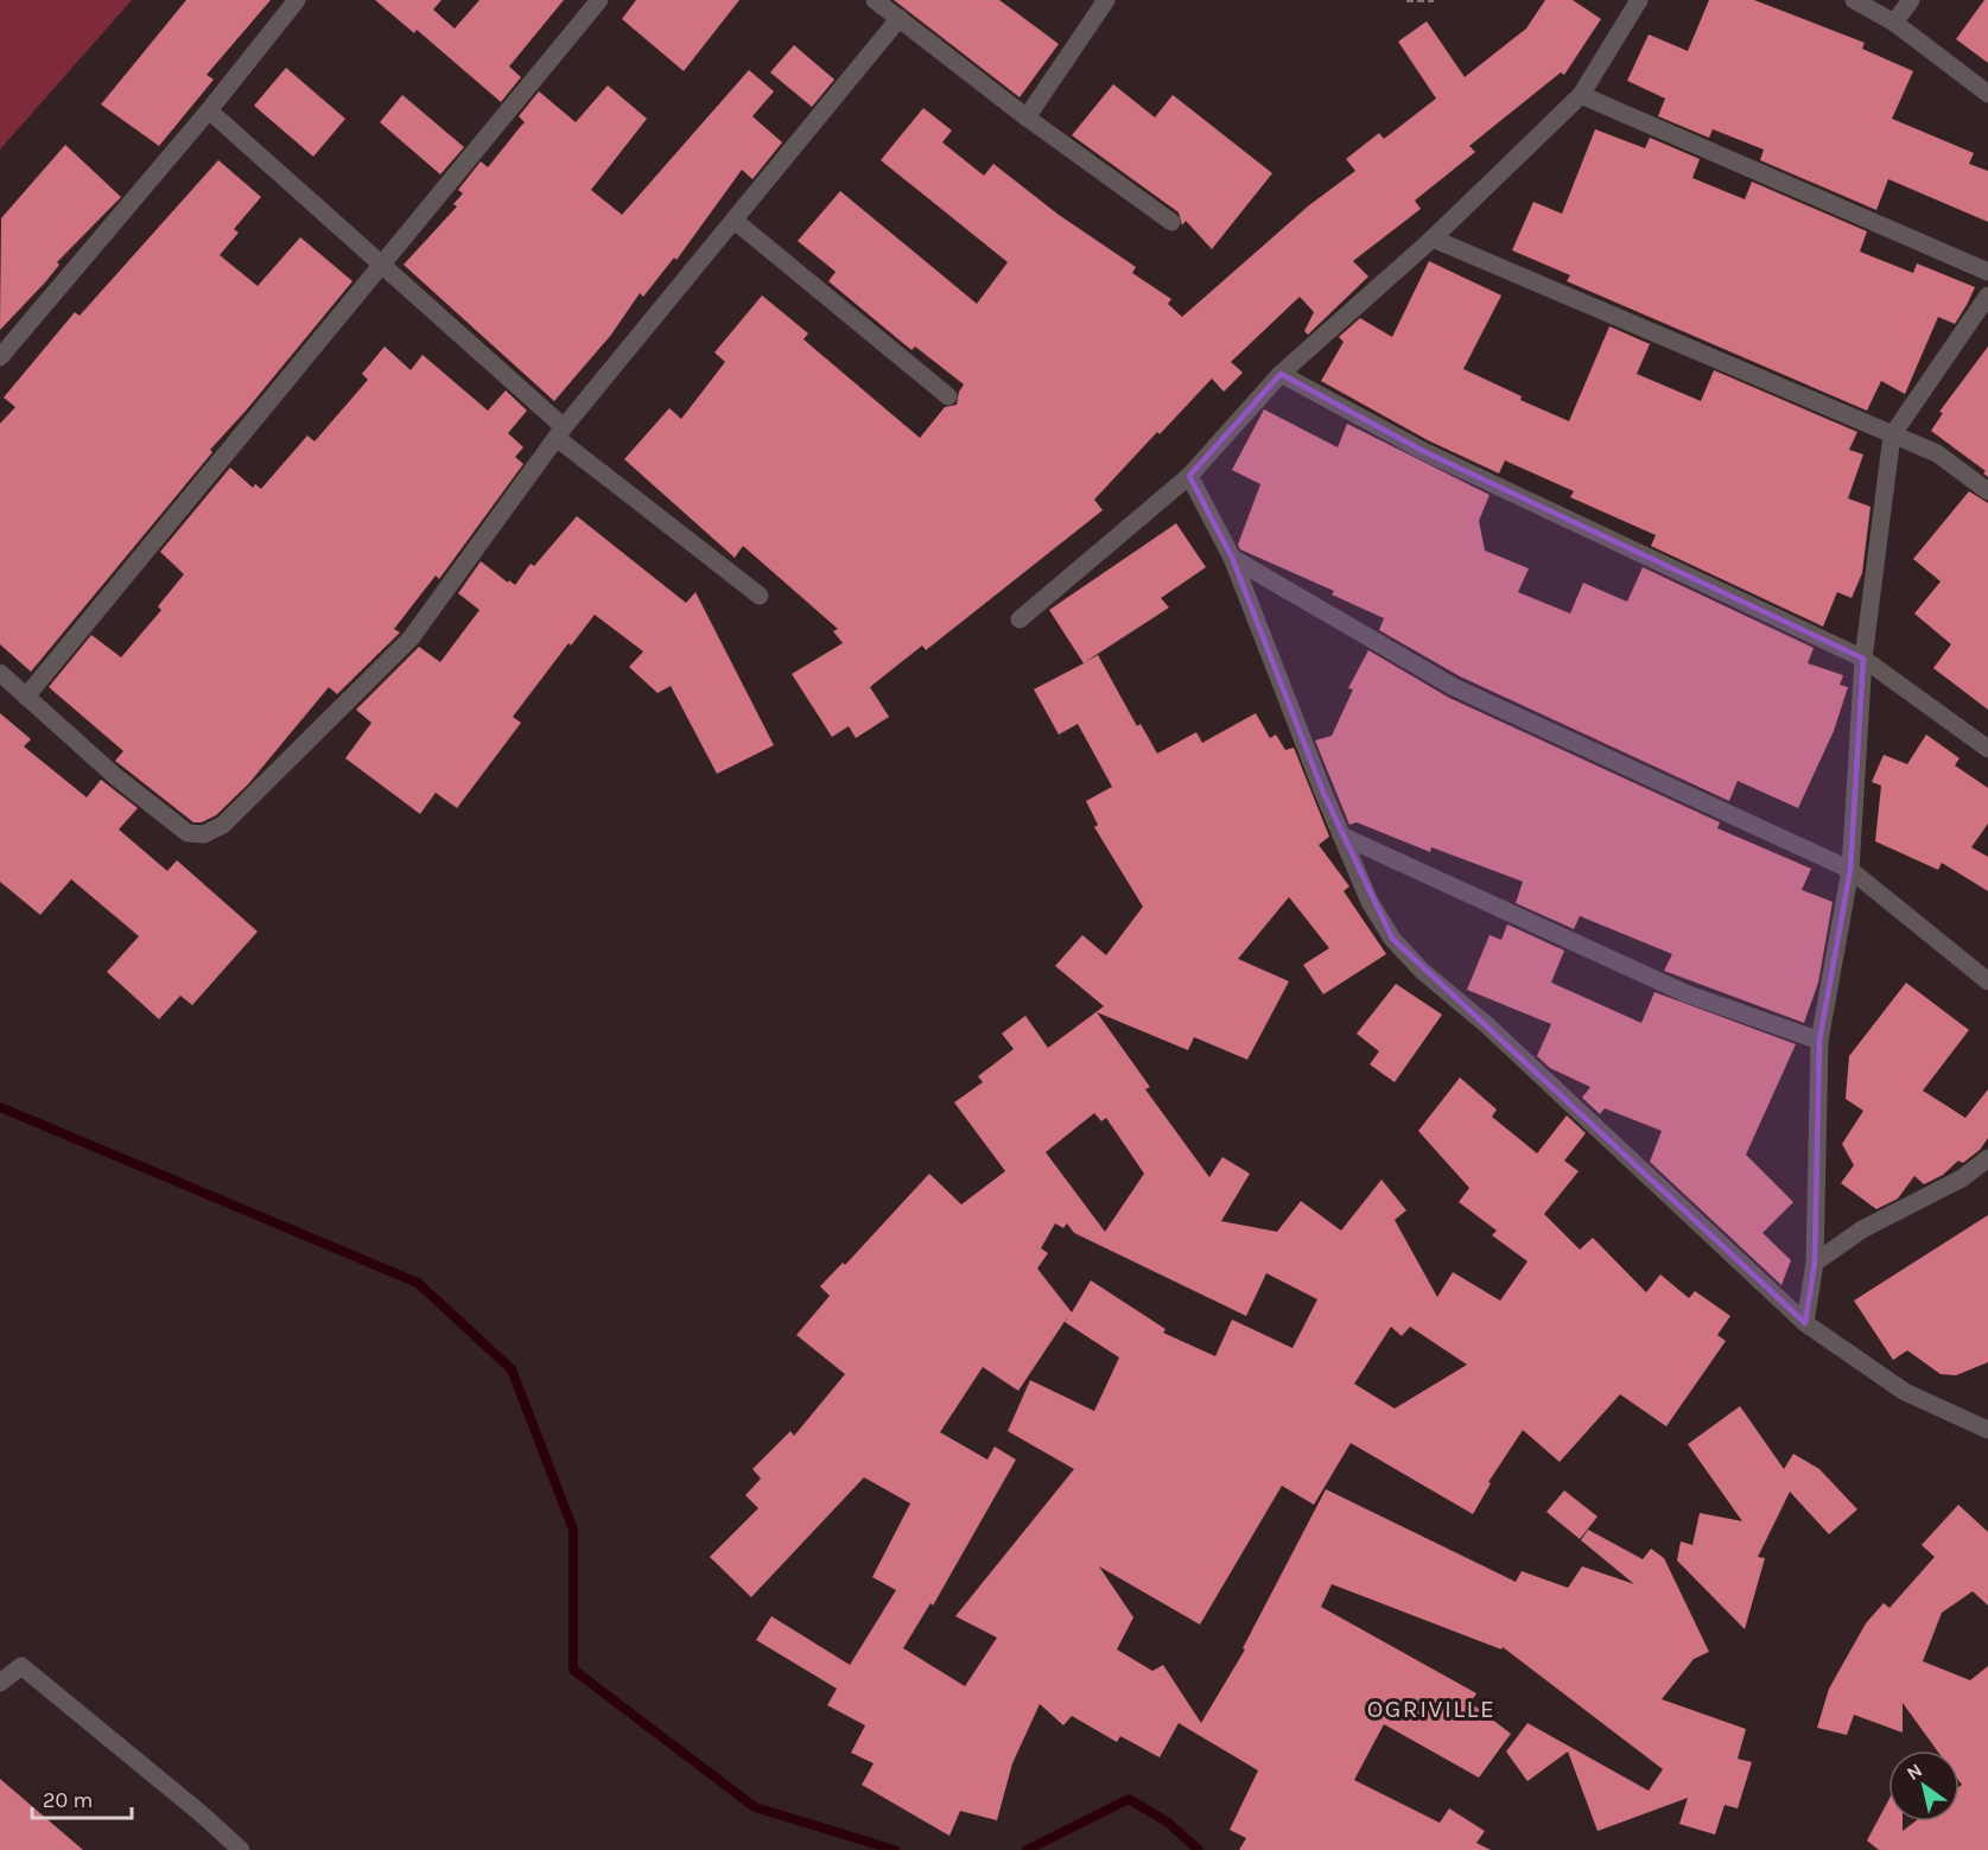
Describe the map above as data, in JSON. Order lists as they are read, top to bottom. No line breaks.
{"districts":["OGRIVILLE"],"scale_bar":"20 m","north":"top left"}
